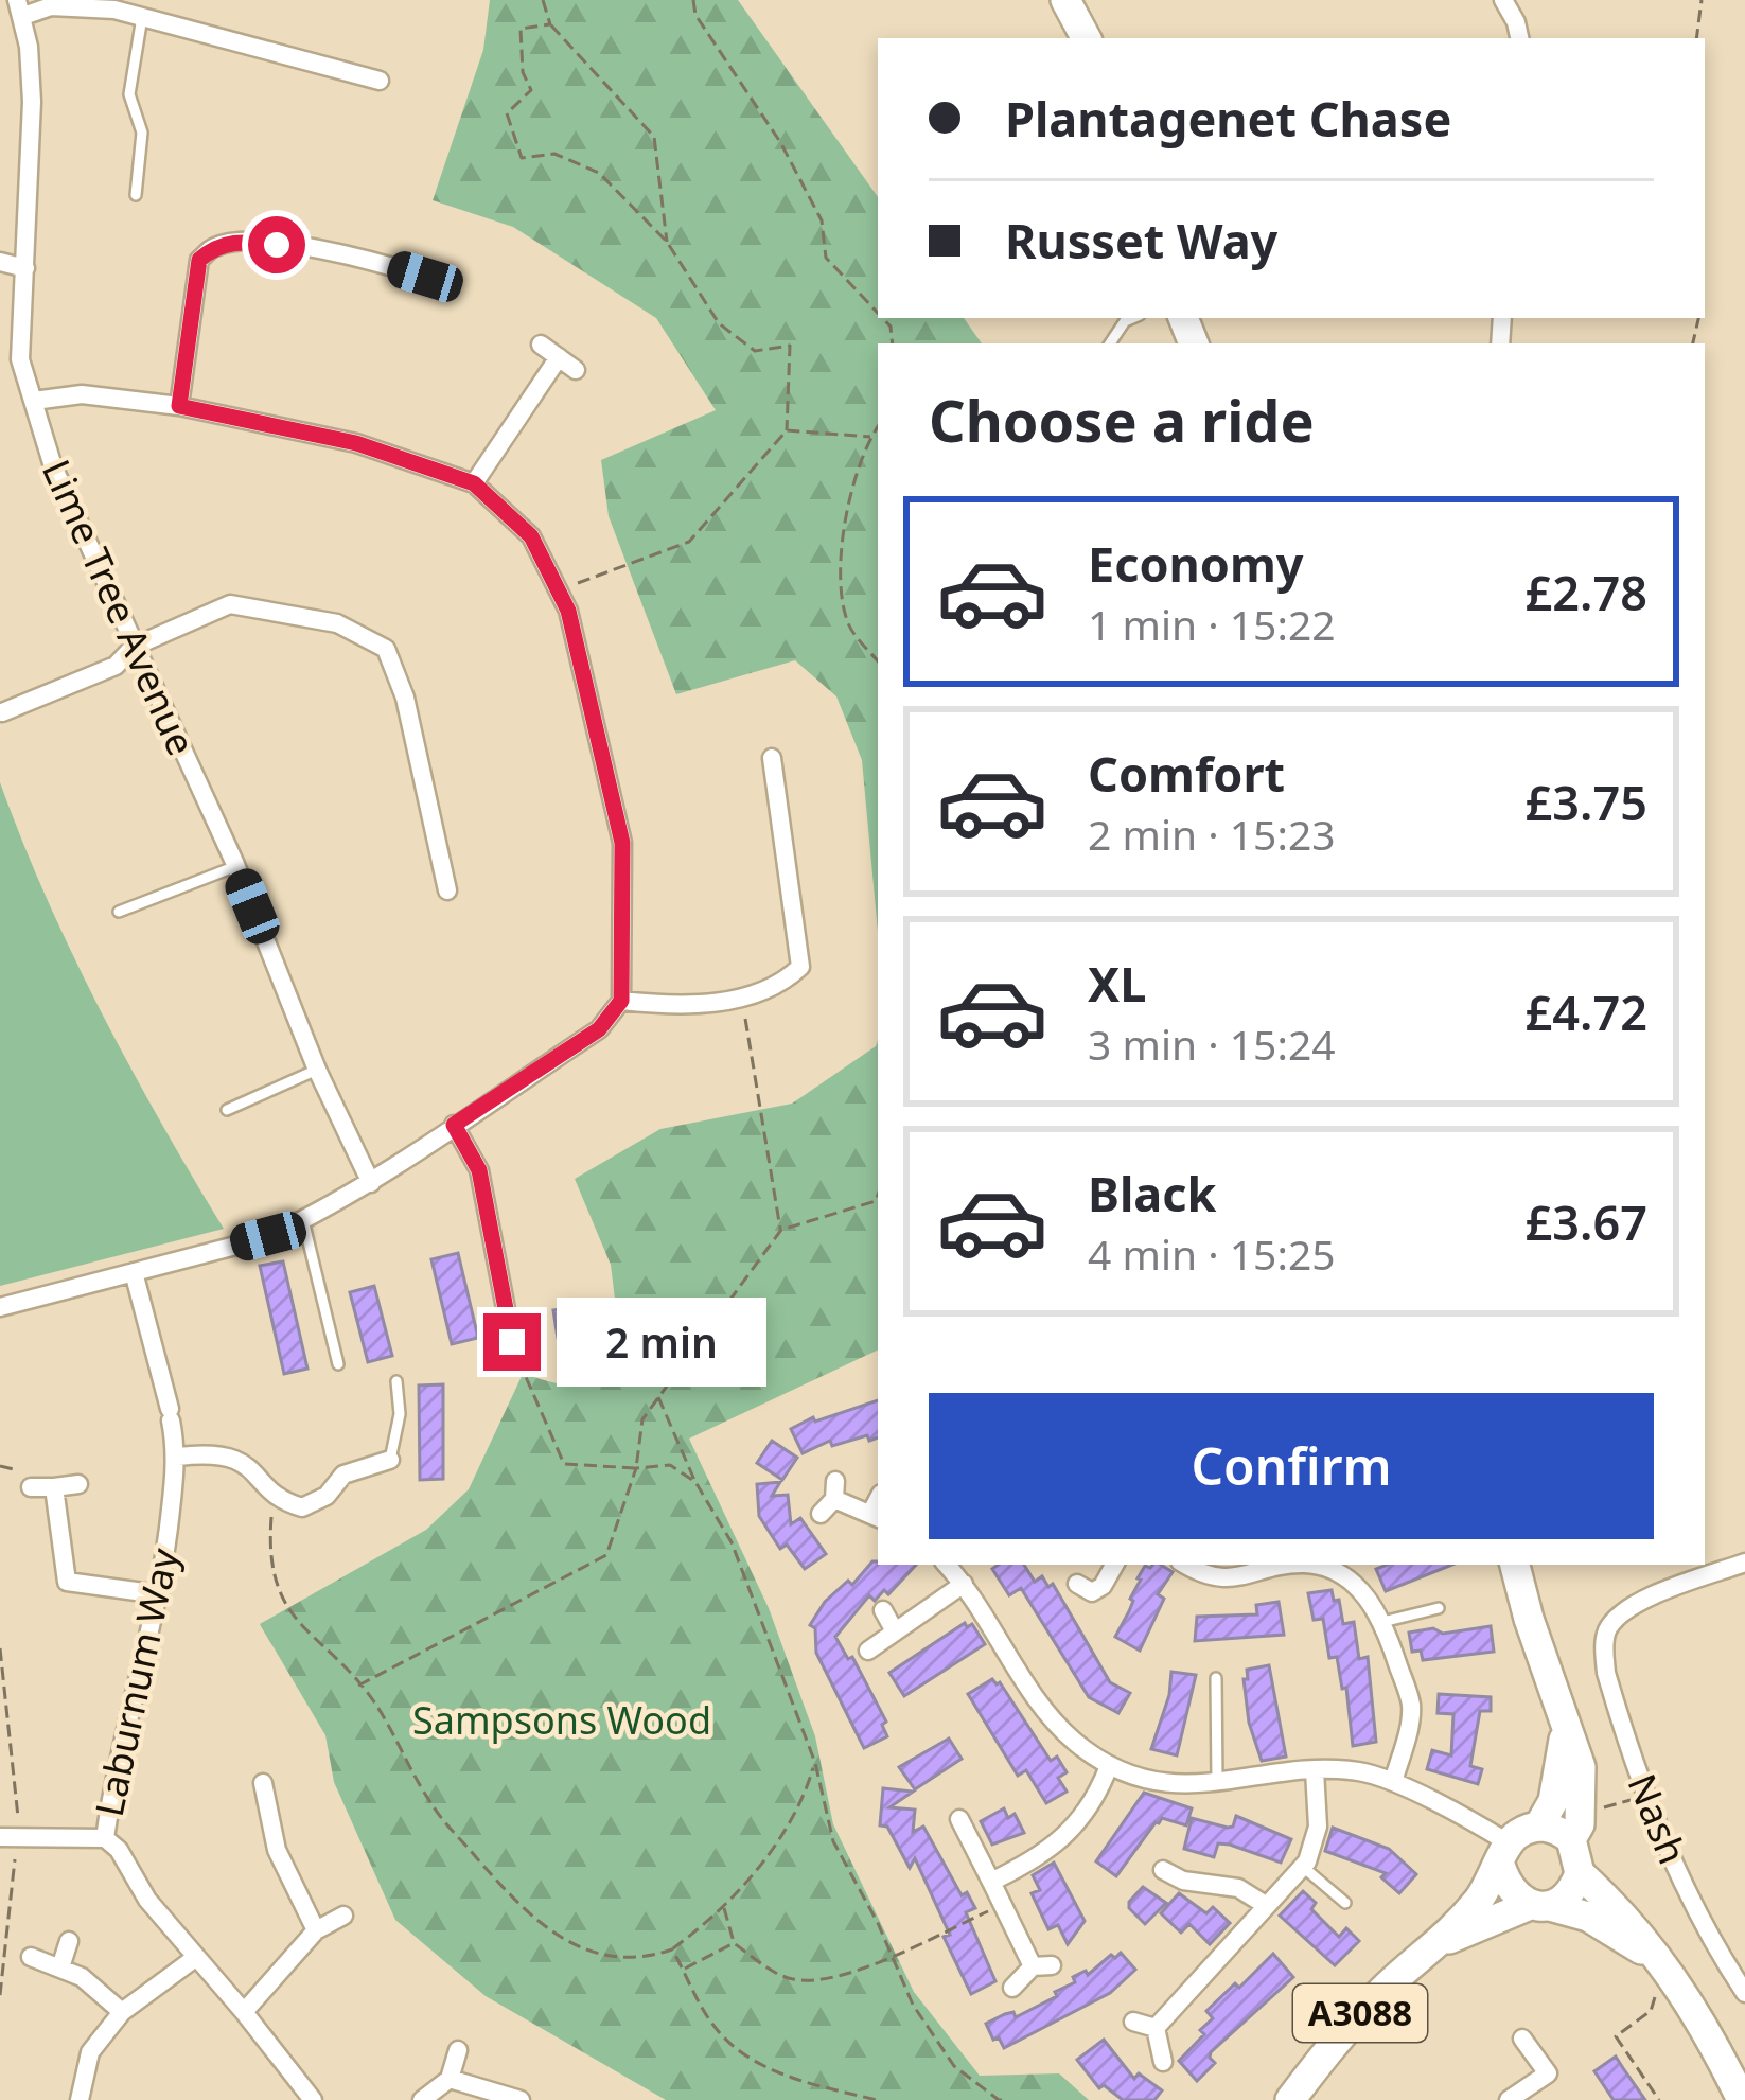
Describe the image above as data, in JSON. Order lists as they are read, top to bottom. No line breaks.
{"streets":{"main road":["A3088"],"street":["Lime Tree Avenue","Laburnum Way","Nash"]},"parks":["Sampsons Wood"],"page":{"banner":["Plantagenet Chase","Russet Way"],"heading":"Choose a ride","list":[{"name":"Economy","note":"1 min · 15:22","value":"£2.78"},{"name":"Comfort","note":"2 min · 15:23","value":"£3.75"},{"name":"XL","note":"3 min · 15:24","value":"£4.72"},{"name":"Black","note":"4 min · 15:25","value":"£3.67"}],"bubble":"2 min","buttons":"Confirm"}}
